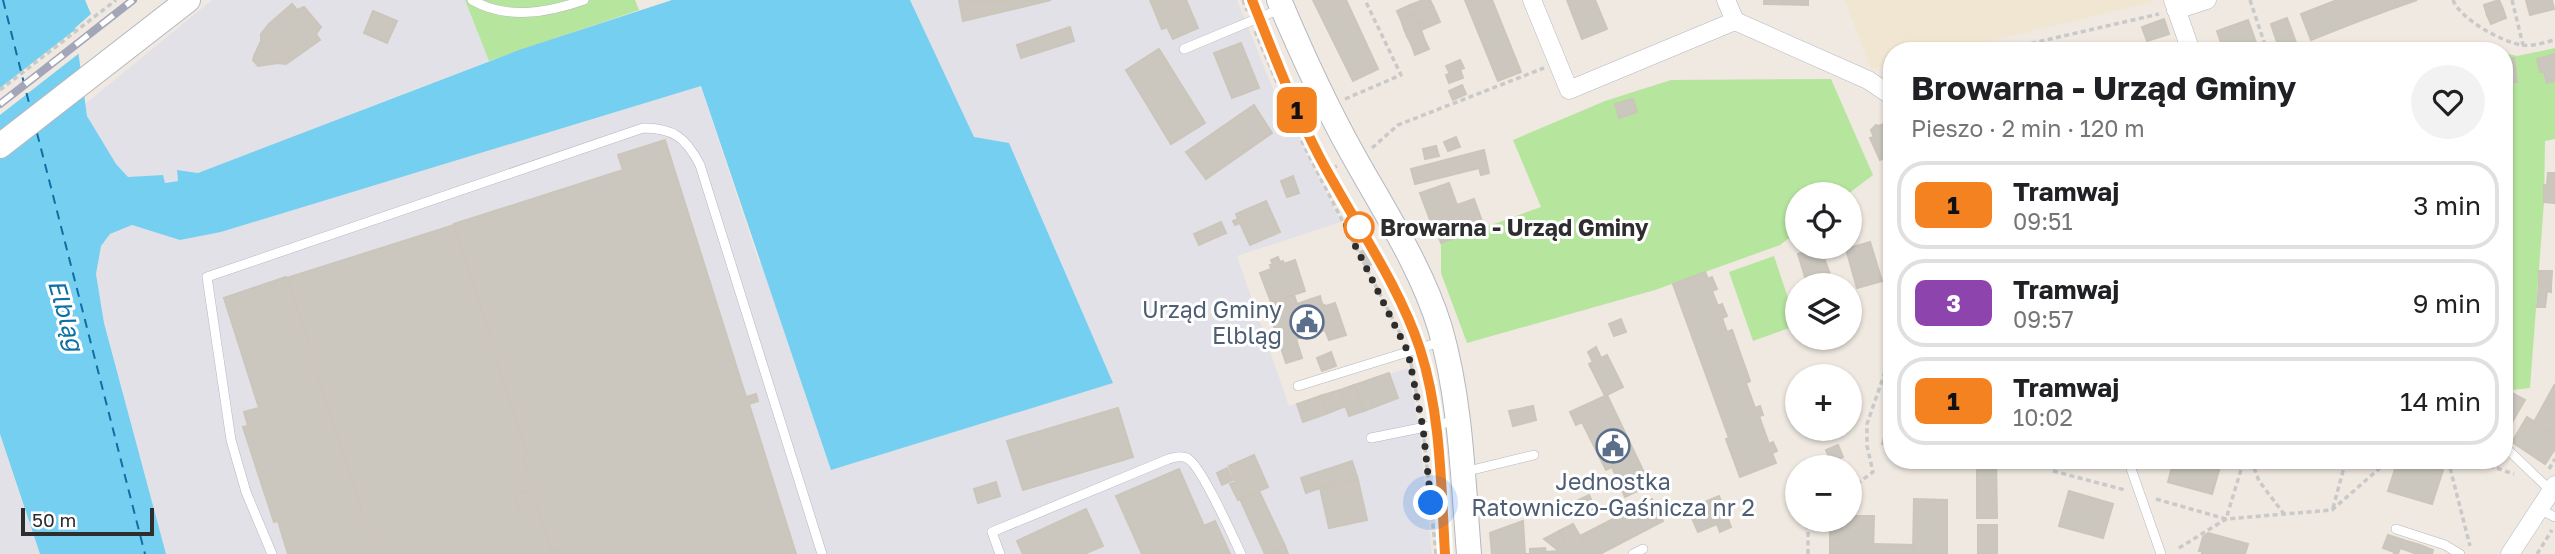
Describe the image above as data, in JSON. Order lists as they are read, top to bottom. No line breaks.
{"water":["Elbląg"],"places":{"other":["Browarna - Urząd Gminy"],"public building":["Urząd Gminy Elbląg","Jednostka Ratowniczo-Gaśnicza nr 2"]},"lines":["tram line 1"],"scale_bar":"50 m","page":{"on_map":"1","heading":["Browarna - Urząd Gminy","Pieszo · 2 min · 120 m"],"list":[{"mark":"1","name":"Tramwaj","note":"09:51","value":"3 min"},{"mark":"3","name":"Tramwaj","note":"09:57","value":"9 min"},{"mark":"1","name":"Tramwaj","note":"10:02","value":"14 min"}],"map_buttons":["+","−"],"scale":"50 m"}}
